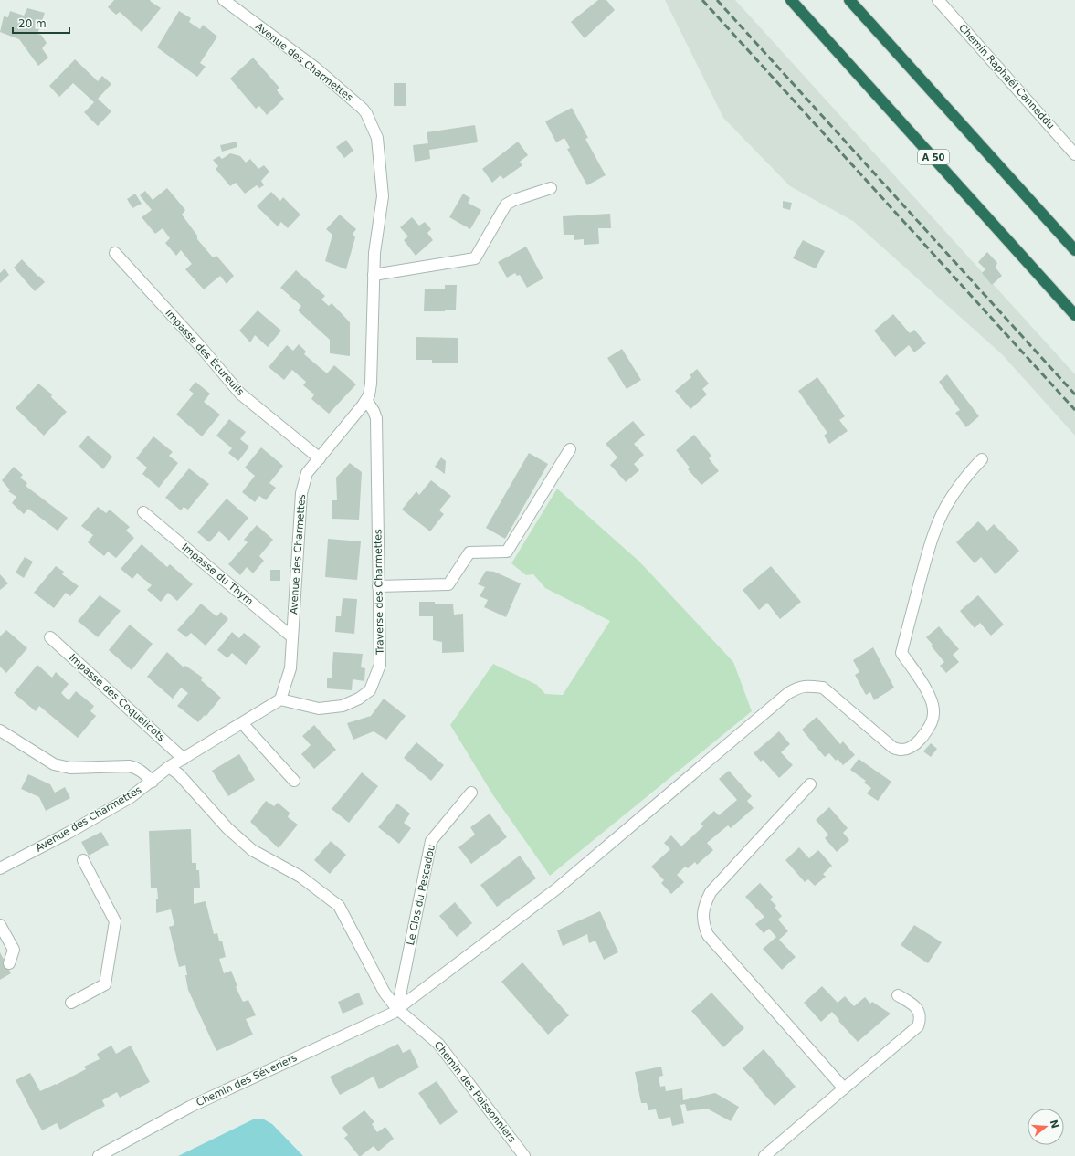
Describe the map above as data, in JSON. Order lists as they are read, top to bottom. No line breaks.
{"streets":{"highway":["A 50"],"street":["Avenue des Charmettes","Chemin Raphaël Canneddu","Impasse des Écureuils","Impasse du Thym","Traverse des Charmettes","Impasse des Coquelicots","Le Clos du Pescadou","Chemin des Séveriers","Chemin des Poissonniers"]},"crossings":[["Avenue des Charmettes","Impasse des Écureuils"],["Avenue des Charmettes","Impasse du Thym"],["Avenue des Charmettes","Traverse des Charmettes"],["Avenue des Charmettes","Impasse des Coquelicots"],["Avenue des Charmettes","Chemin des Poissonniers"],["Le Clos du Pescadou","Chemin des Séveriers"],["Le Clos du Pescadou","Chemin des Poissonniers"],["Chemin des Séveriers","Chemin des Poissonniers"]],"scale_bar":"20 m","north":"right"}
